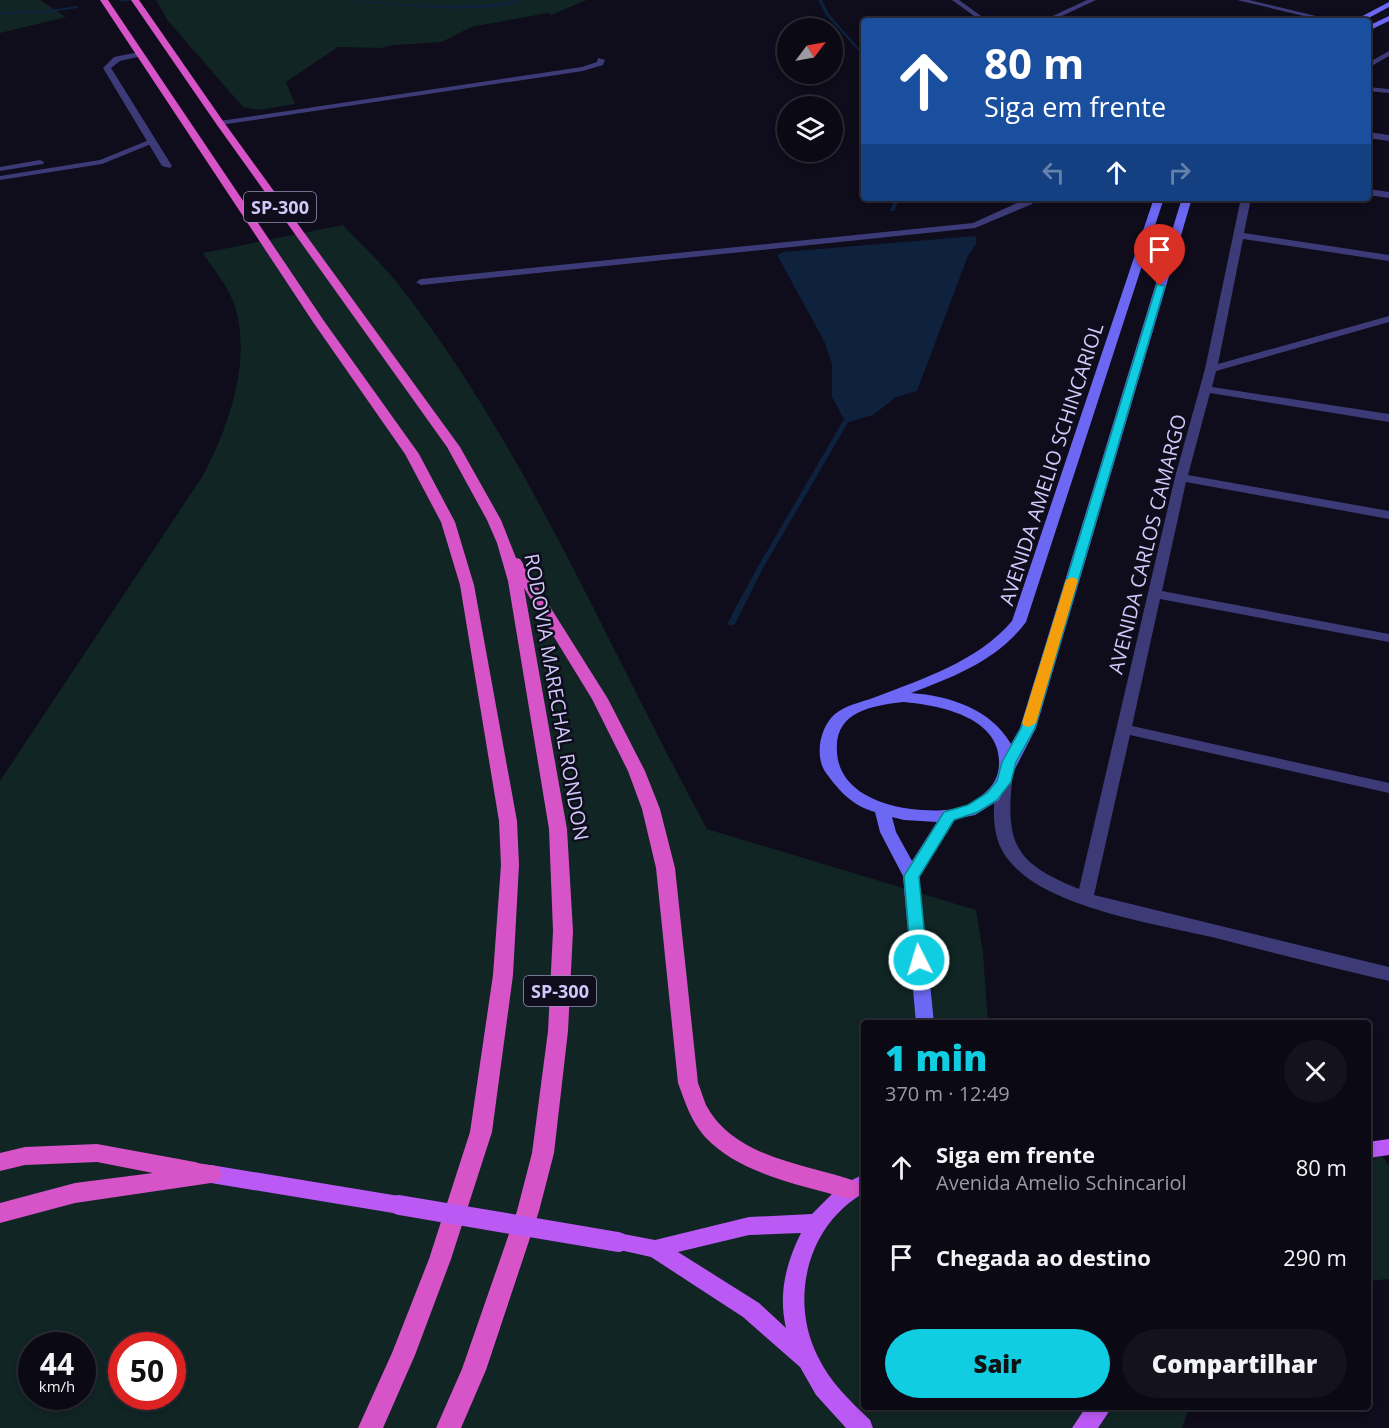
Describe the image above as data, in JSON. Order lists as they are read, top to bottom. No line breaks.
{"streets":{"highway":["SP-300","RODOVIA MARECHAL RONDON"],"main road":["AVENIDA AMELIO SCHINCARIOL"],"street":["AVENIDA CARLOS CAMARGO"]},"north":"top right","page":{"turn":["80 m","Siga em frente"],"heading":["1 min","370 m · 12:49"],"list":[{"name":"Siga em frente","note":"Avenida Amelio Schincariol","value":"80 m"},{"name":"Chegada ao destino","value":"290 m"}],"buttons":["Sair","Compartilhar"],"speed":"44 km/h","limit":"50"}}
